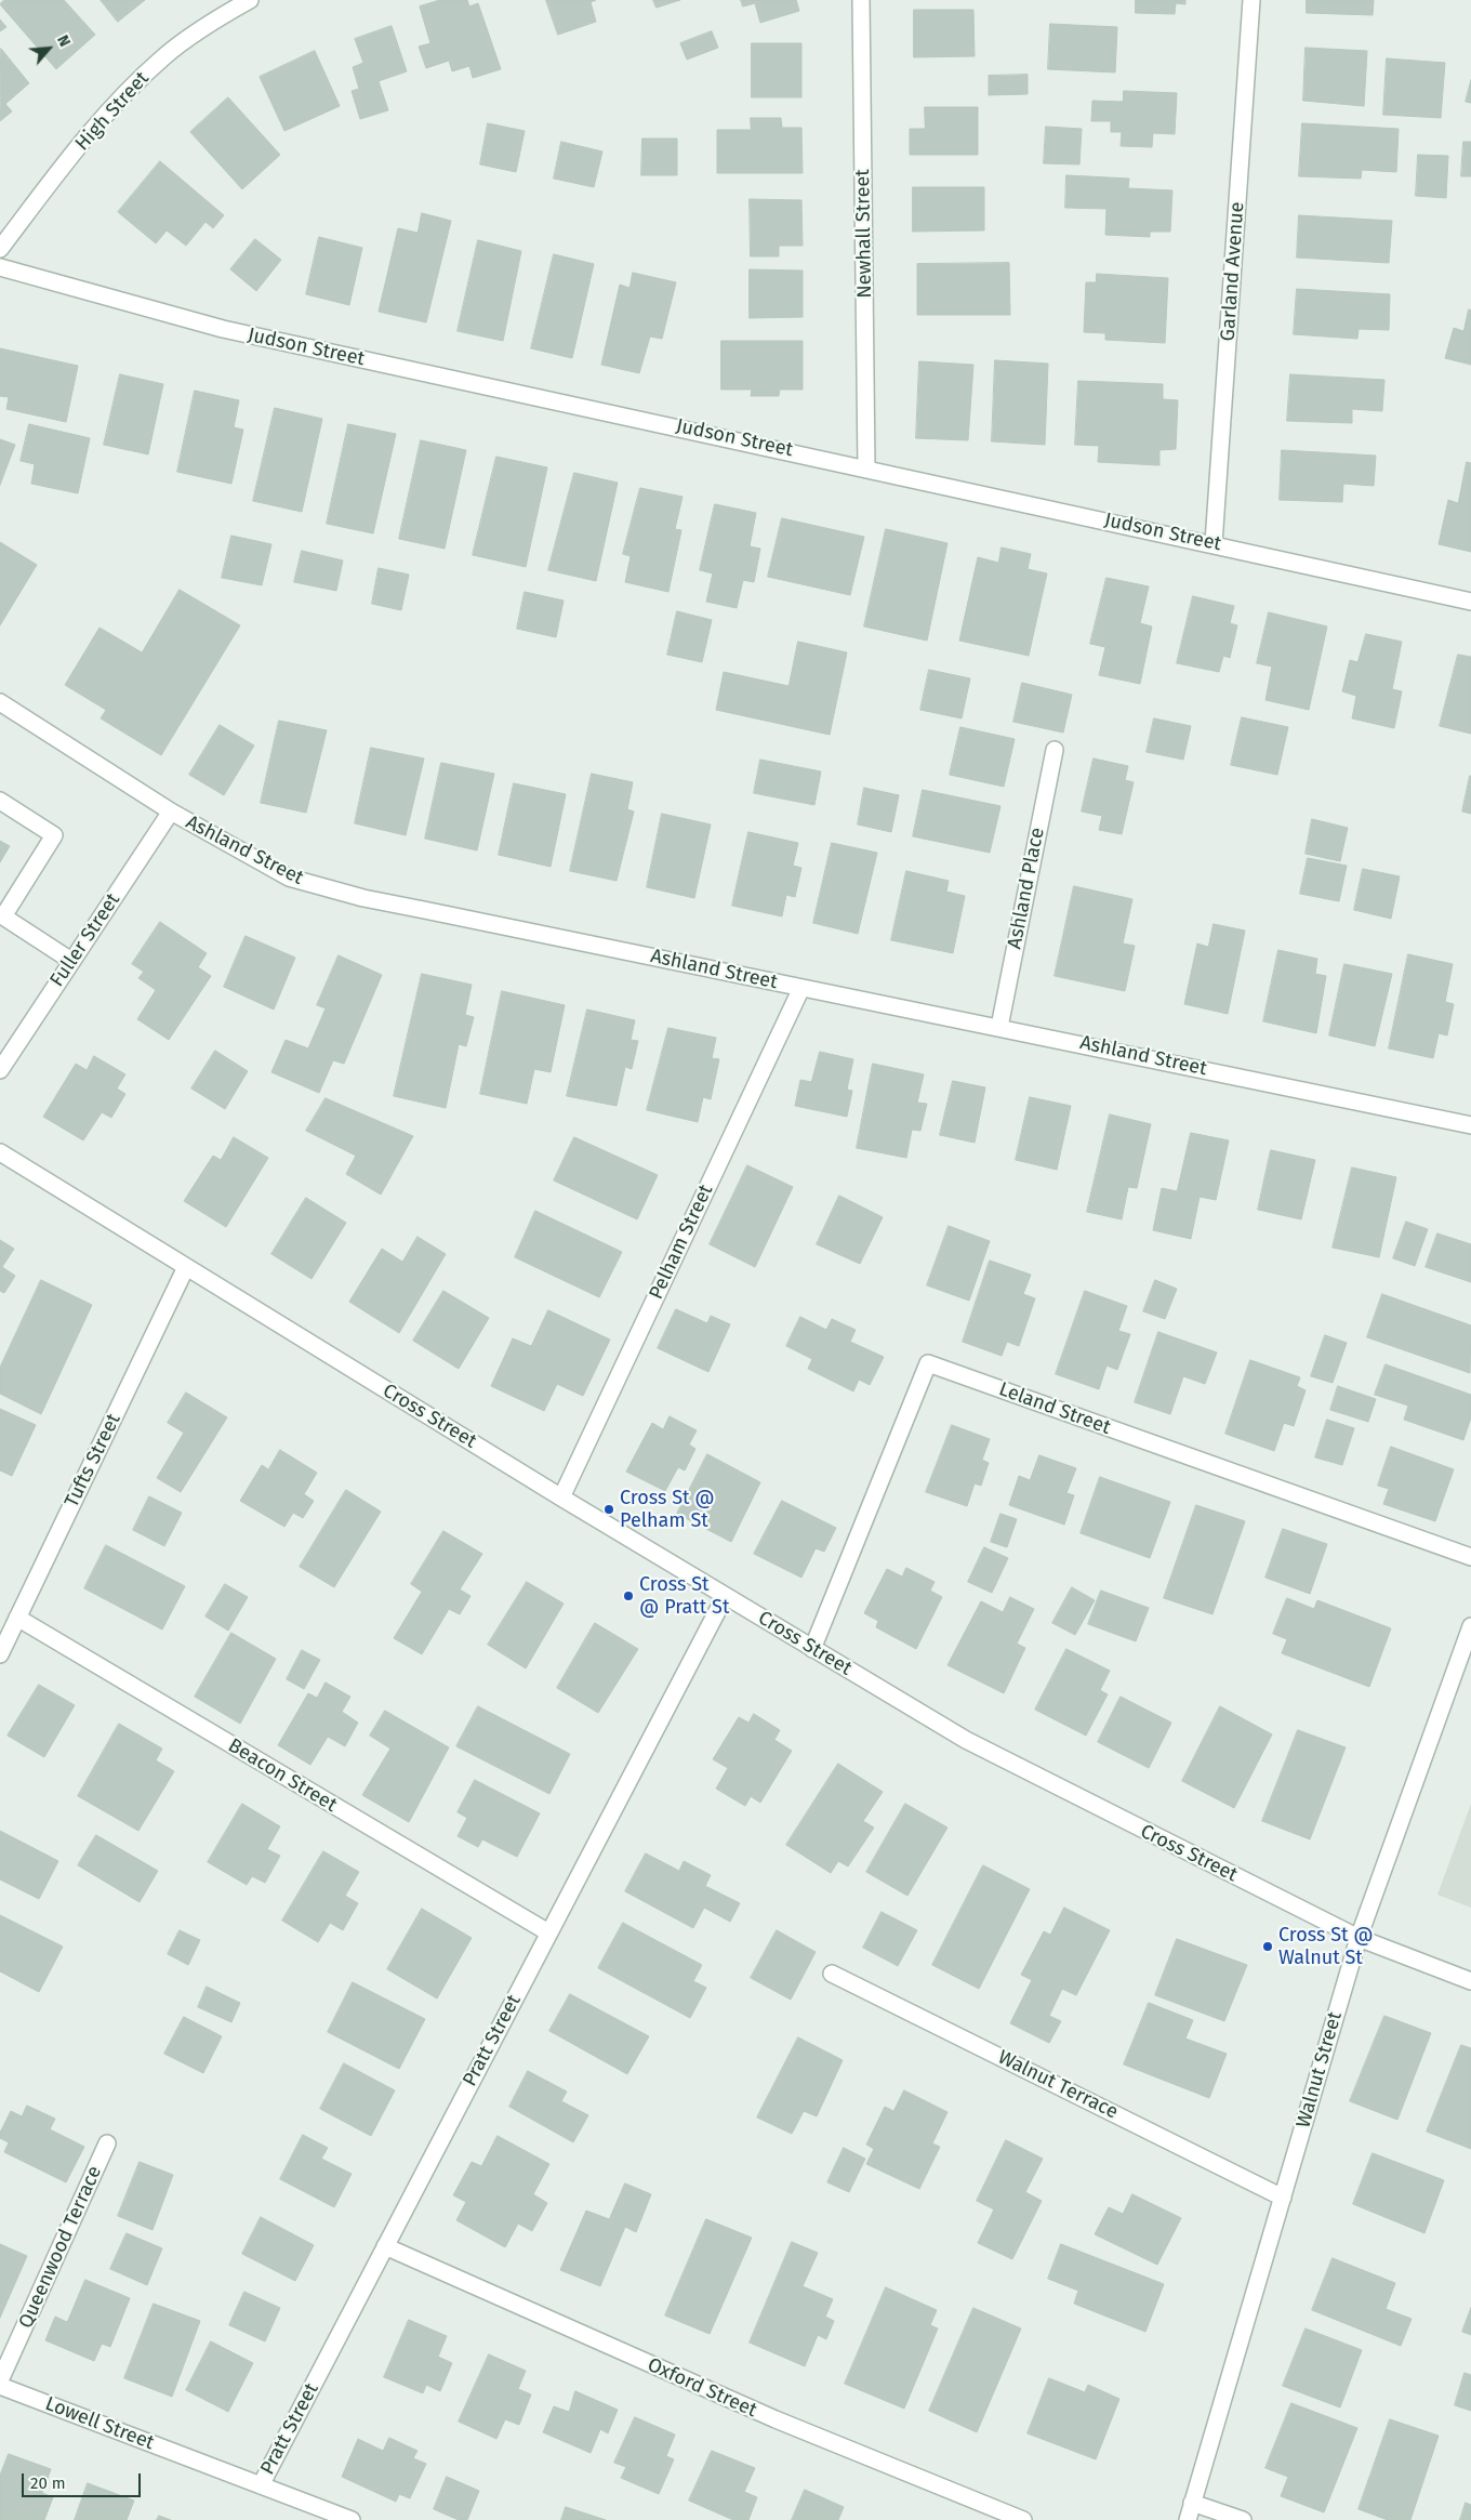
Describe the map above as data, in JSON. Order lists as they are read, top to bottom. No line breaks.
{"streets":{"street":["High Street","Newhall Street","Garland Avenue","Judson Street","Ashland Street","Ashland Place","Fuller Street","Pelham Street","Leland Street","Cross Street","Tufts Street","Beacon Street","Pratt Street","Walnut Street","Walnut Terrace","Queenwood Terrace","Oxford Street","Lowell Street"]},"crossings":[["Newhall Street","Judson Street"],["Garland Avenue","Judson Street"],["Ashland Street","Ashland Place"],["Ashland Street","Fuller Street"],["Ashland Street","Pelham Street"],["Pelham Street","Cross Street"],["Leland Street","Cross Street"],["Cross Street","Tufts Street"],["Cross Street","Pratt Street"],["Cross Street","Walnut Street"],["Tufts Street","Beacon Street"],["Beacon Street","Pratt Street"],["Pratt Street","Oxford Street"],["Pratt Street","Lowell Street"],["Walnut Street","Walnut Terrace"]],"places":["Cross St @ Pelham St","Cross St @ Pratt St","Cross St @ Walnut St"],"scale_bar":"20 m","north":"top right"}
